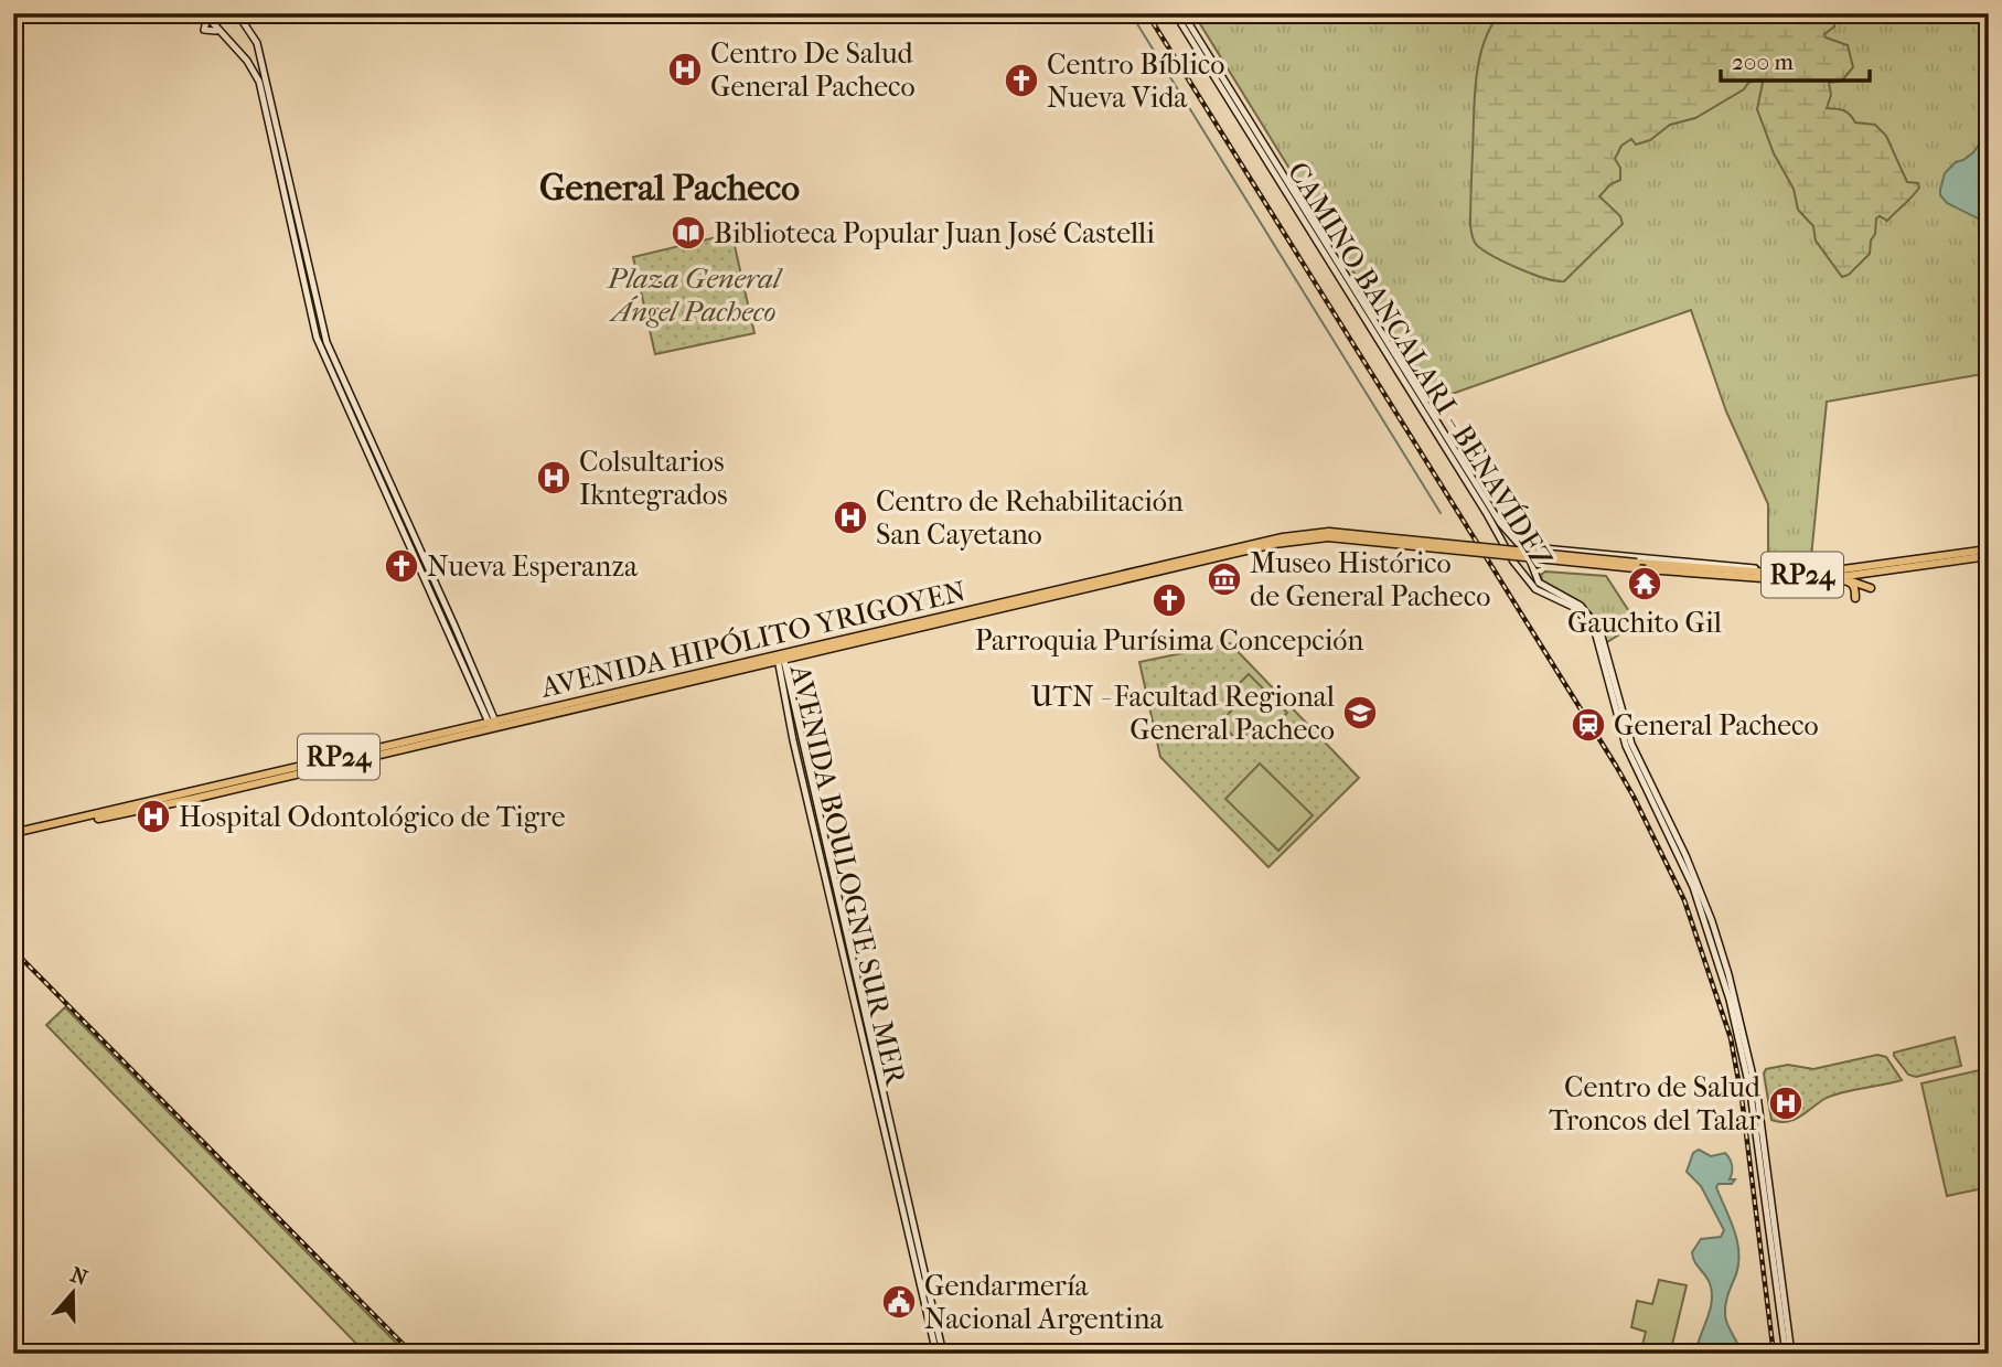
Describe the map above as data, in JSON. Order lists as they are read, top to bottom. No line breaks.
{"streets":{"main road":["CAMINO BANCALARI - BENAVÍDEZ","RP24","AVENIDA HIPÓLITO YRIGOYEN","AVENIDA BOULOGNE SUR MER"]},"crossings":[["RP24","AVENIDA HIPÓLITO YRIGOYEN"],["AVENIDA HIPÓLITO YRIGOYEN","AVENIDA BOULOGNE SUR MER"]],"districts":["General Pacheco"],"parks":["Plaza General Ángel Pacheco"],"places":{"hospital":["Centro De Salud General Pacheco","Colsultarios Ikntegrados","Centro de Rehabilitación San Cayetano","Hospital Odontológico de Tigre","Centro de Salud Troncos del Talar"],"church":["Centro Bíblico Nueva Vida","Nueva Esperanza","Parroquia Purísima Concepción"],"library":["Biblioteca Popular Juan José Castelli"],"museum":["Museo Histórico de General Pacheco"],"temple":["Gauchito Gil"],"school or university":["UTN - Facultad Regional General Pacheco"],"station":["General Pacheco"],"public building":["Gendarmería Nacional Argentina"]},"scale_bar":"200 m","north":"top"}
